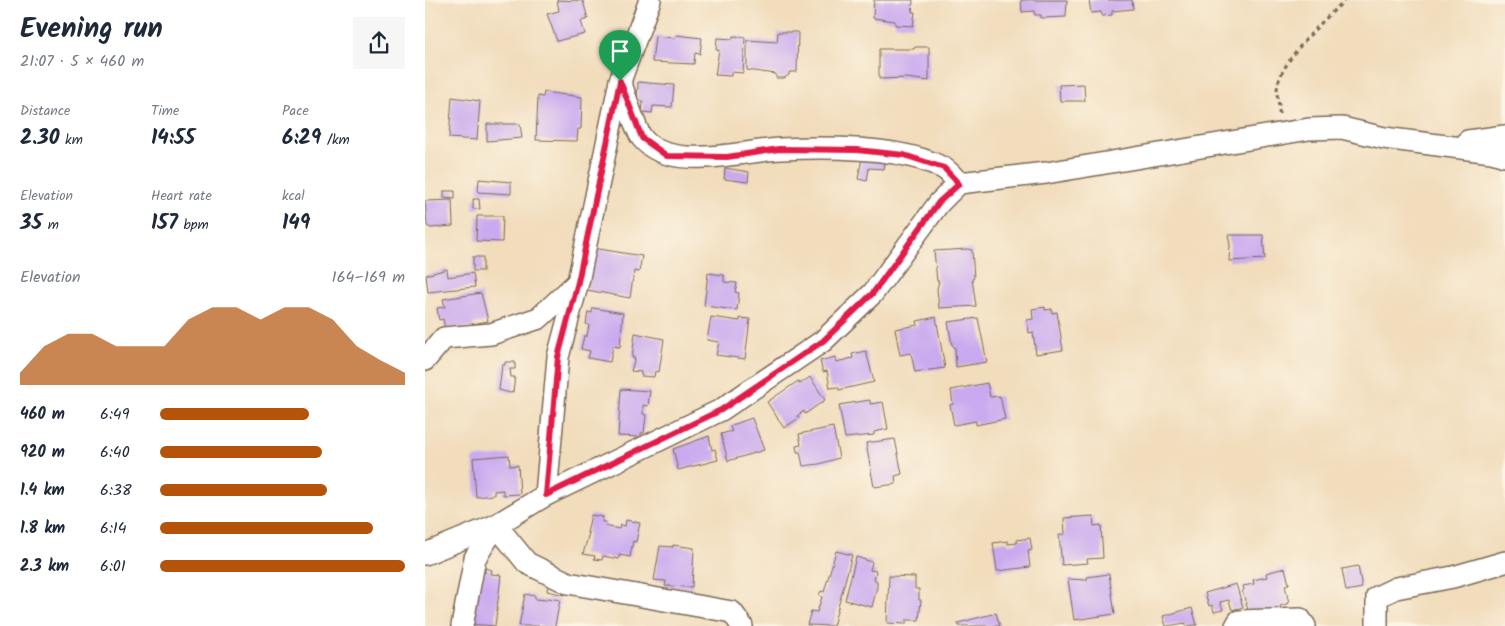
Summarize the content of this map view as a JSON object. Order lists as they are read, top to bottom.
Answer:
{
  "page": {
    "heading": ["Evening run", "21:07 · 5 × 460 m"],
    "stats": [
      ["Distance", "2.30 km"],
      ["Time", "14:55"],
      ["Pace", "6:29 /km"],
      ["Elevation", "35 m"],
      ["Heart rate", "157 bpm"],
      ["kcal", "149"]
    ],
    "chart": ["Elevation", "164–169 m"],
    "list": [
      {
        "name": "460 m",
        "note": "6:49"
      },
      {
        "name": "920 m",
        "note": "6:40"
      },
      {
        "name": "1.4 km",
        "note": "6:38"
      },
      {
        "name": "1.8 km",
        "note": "6:14"
      },
      {
        "name": "2.3 km",
        "note": "6:01"
      }
    ]
  }
}
